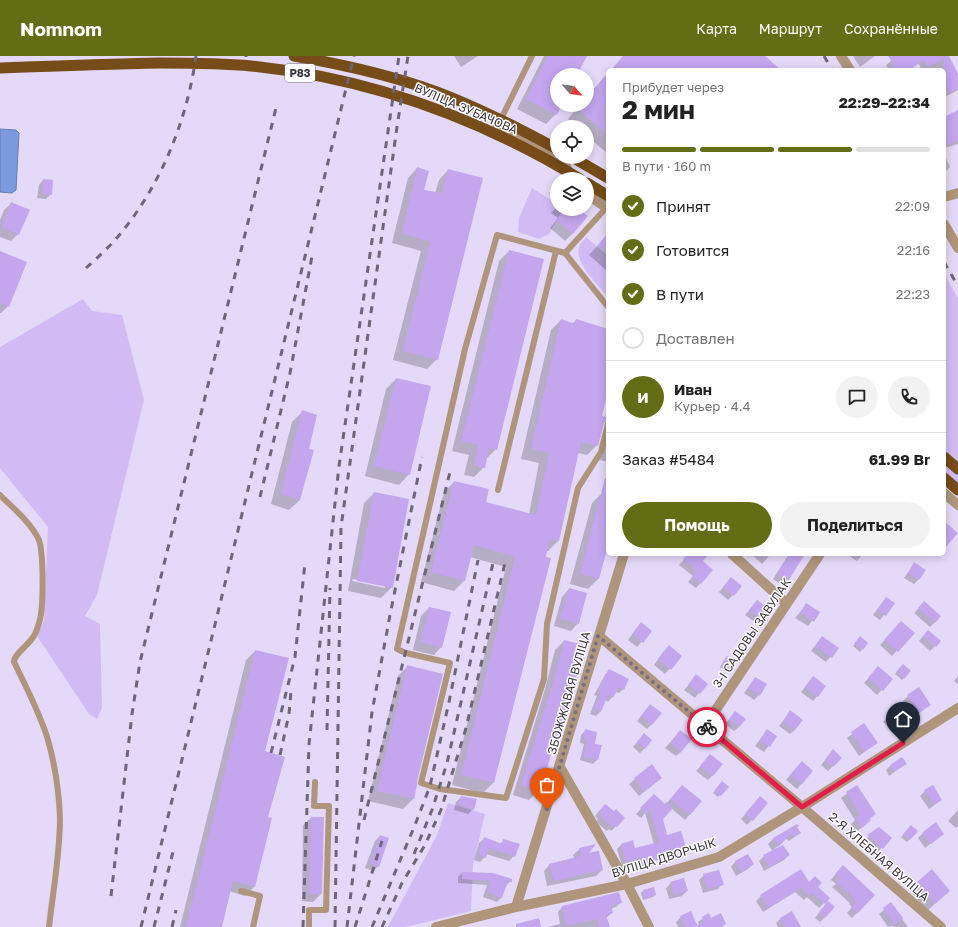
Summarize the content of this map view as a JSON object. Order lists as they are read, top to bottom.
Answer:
{
  "streets": {
    "highway": ["Р83", "ВУЛІЦА ЗУБАЧОВА"],
    "street": [
      "3-І САДОВЫ ЗАВУЛАК",
      "ЗБОЖЖАВАЯ ВУЛІЦА",
      "2-Я ХЛЕБНАЯ ВУЛІЦА",
      "ВУЛІЦА ДВОРЧЫК"
    ]
  },
  "crossings": [
    ["3-І САДОВЫ ЗАВУЛАК", "2-Я ХЛЕБНАЯ ВУЛІЦА"],
    ["ЗБОЖЖАВАЯ ВУЛІЦА", "2-Я ХЛЕБНАЯ ВУЛІЦА"],
    ["ЗБОЖЖАВАЯ ВУЛІЦА", "ВУЛІЦА ДВОРЧЫК"],
    ["2-Я ХЛЕБНАЯ ВУЛІЦА", "ВУЛІЦА ДВОРЧЫК"]
  ],
  "north": "bottom right",
  "page": {
    "header": "Nomnom",
    "nav": ["Карта", "Маршрут", "Сохранённые"],
    "heading": ["2 мин", "Прибудет через", "22:29–22:34"],
    "panel": [
      "Иван",
      "Курьер · 4.4",
      "Заказ #5484",
      "61.99 Br"
    ],
    "bar": "В пути · 160 m",
    "list": [
      ["Принят", "22:09"],
      ["Готовится", "22:16"],
      ["В пути", "22:23"],
      "Доставлен"
    ],
    "round": "И",
    "buttons": ["Помощь", "Поделиться"]
  }
}
